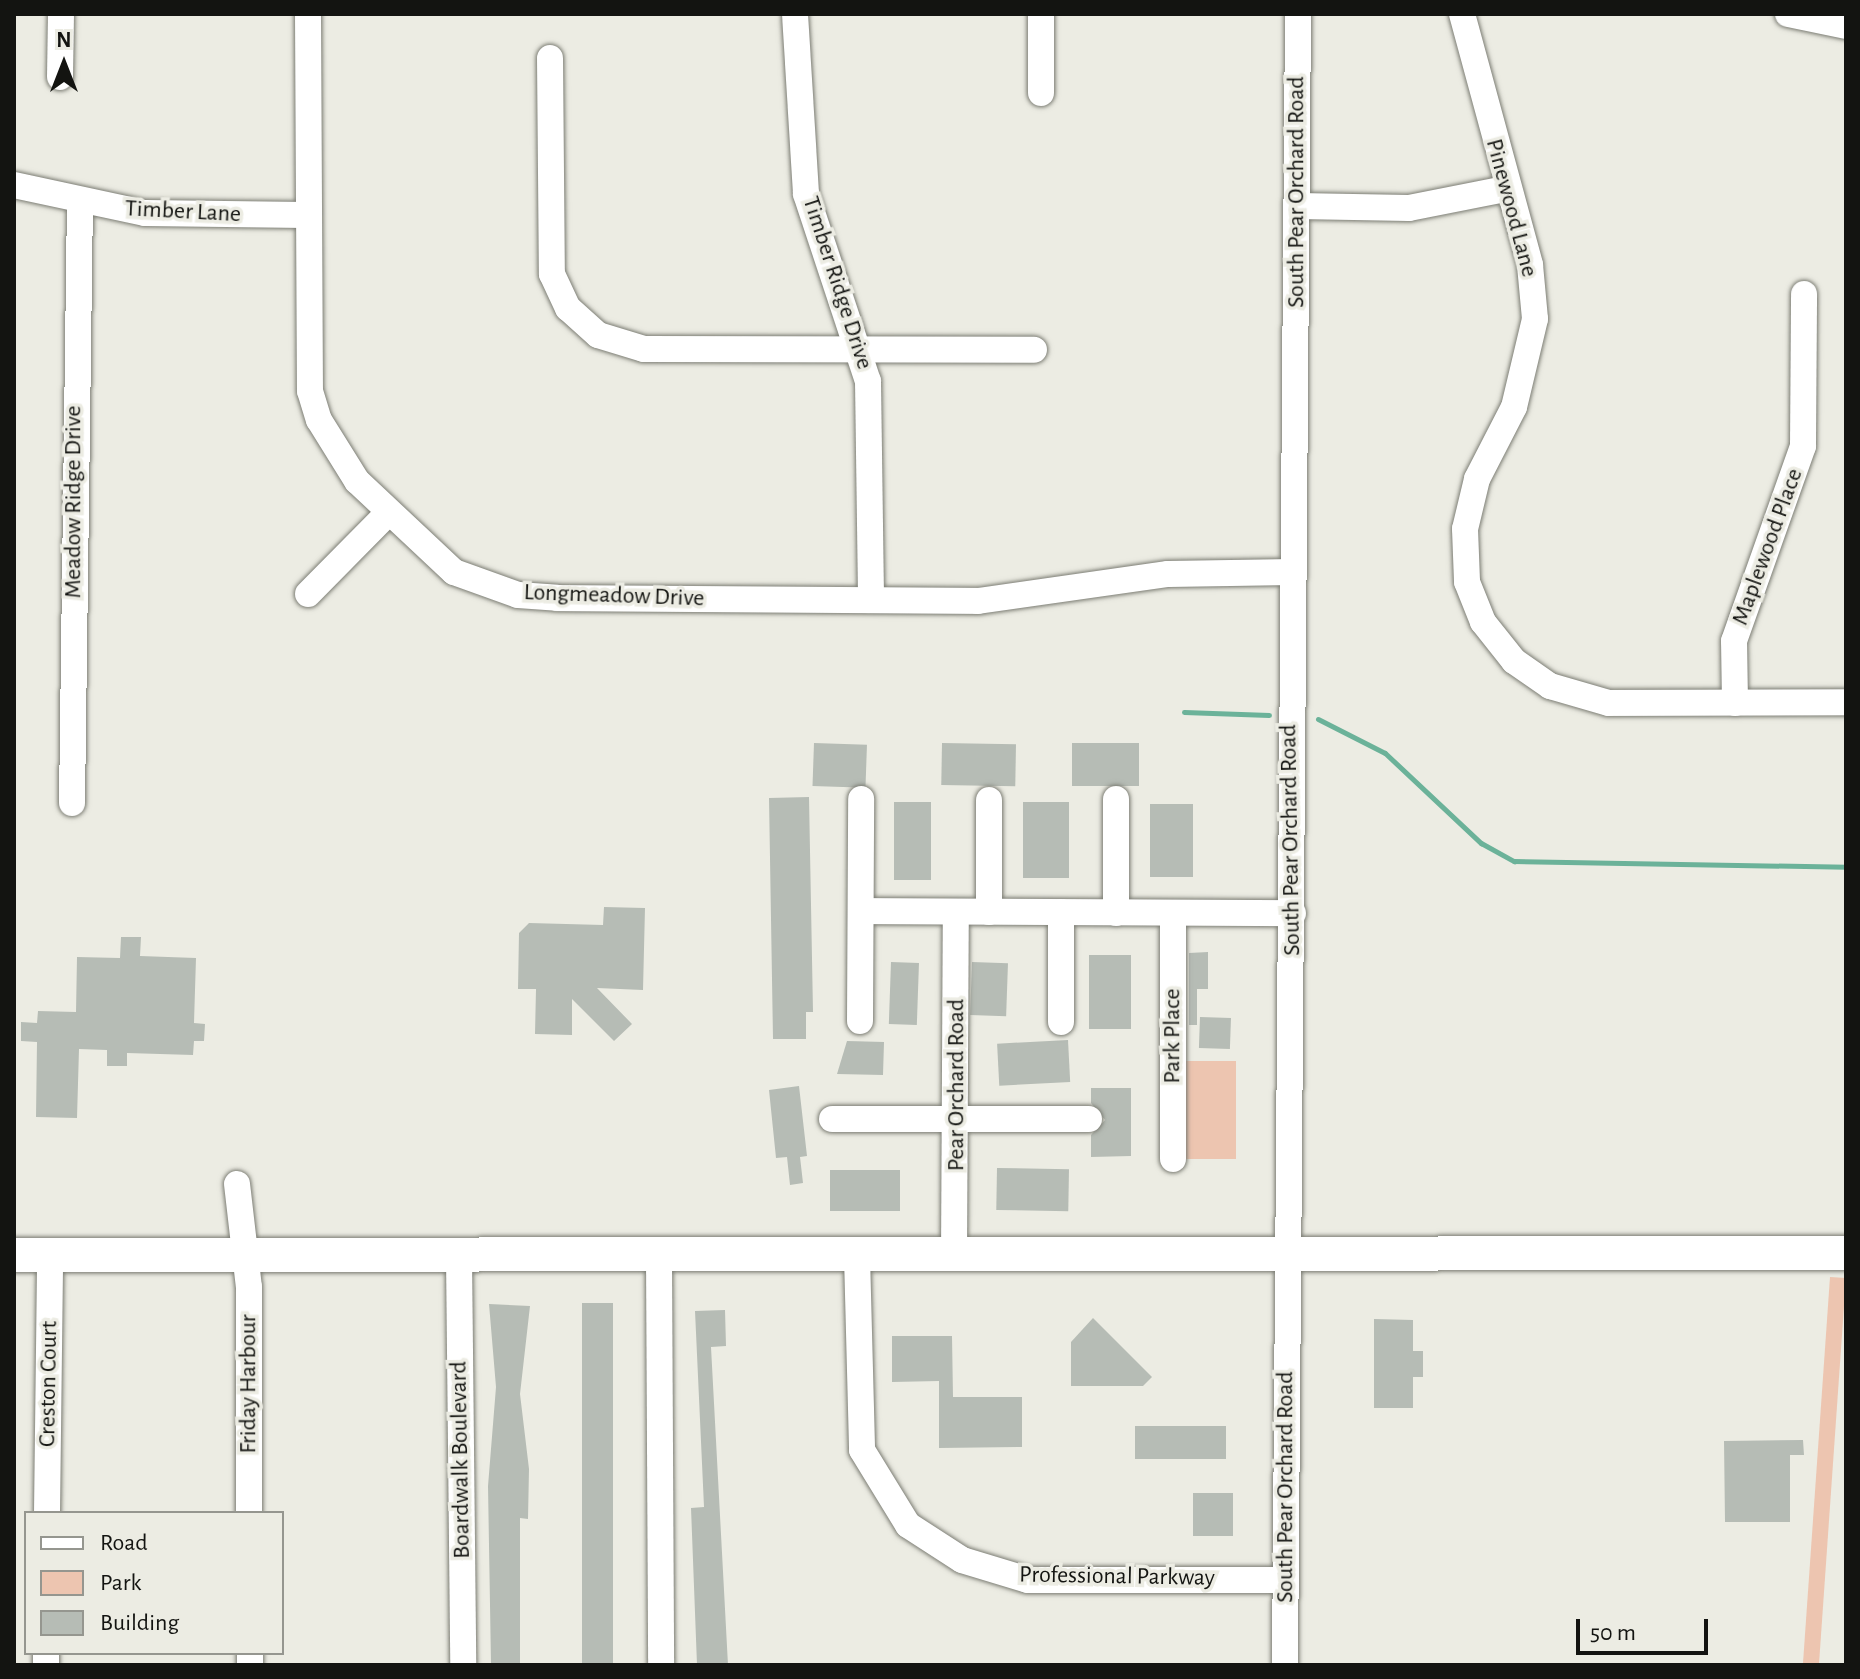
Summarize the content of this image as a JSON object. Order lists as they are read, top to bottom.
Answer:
{
  "streets": {
    "street": [
      "South Pear Orchard Road",
      "Pinewood Lane",
      "Timber Lane",
      "Timber Ridge Drive",
      "Meadow Ridge Drive",
      "Maplewood Place",
      "Longmeadow Drive",
      "Park Place",
      "Pear Orchard Road",
      "Creston Court",
      "Friday Harbour",
      "Boardwalk Boulevard",
      "Professional Parkway"
    ]
  },
  "crossings": [
    ["South Pear Orchard Road", "Longmeadow Drive"],
    ["South Pear Orchard Road", "Professional Parkway"],
    ["Pinewood Lane", "Maplewood Place"],
    ["Timber Lane", "Meadow Ridge Drive"],
    ["Timber Lane", "Longmeadow Drive"],
    ["Timber Ridge Drive", "Longmeadow Drive"]
  ],
  "legend": ["Road", "Park", "Building"],
  "scale_bar": "50 m",
  "north": "top"
}
